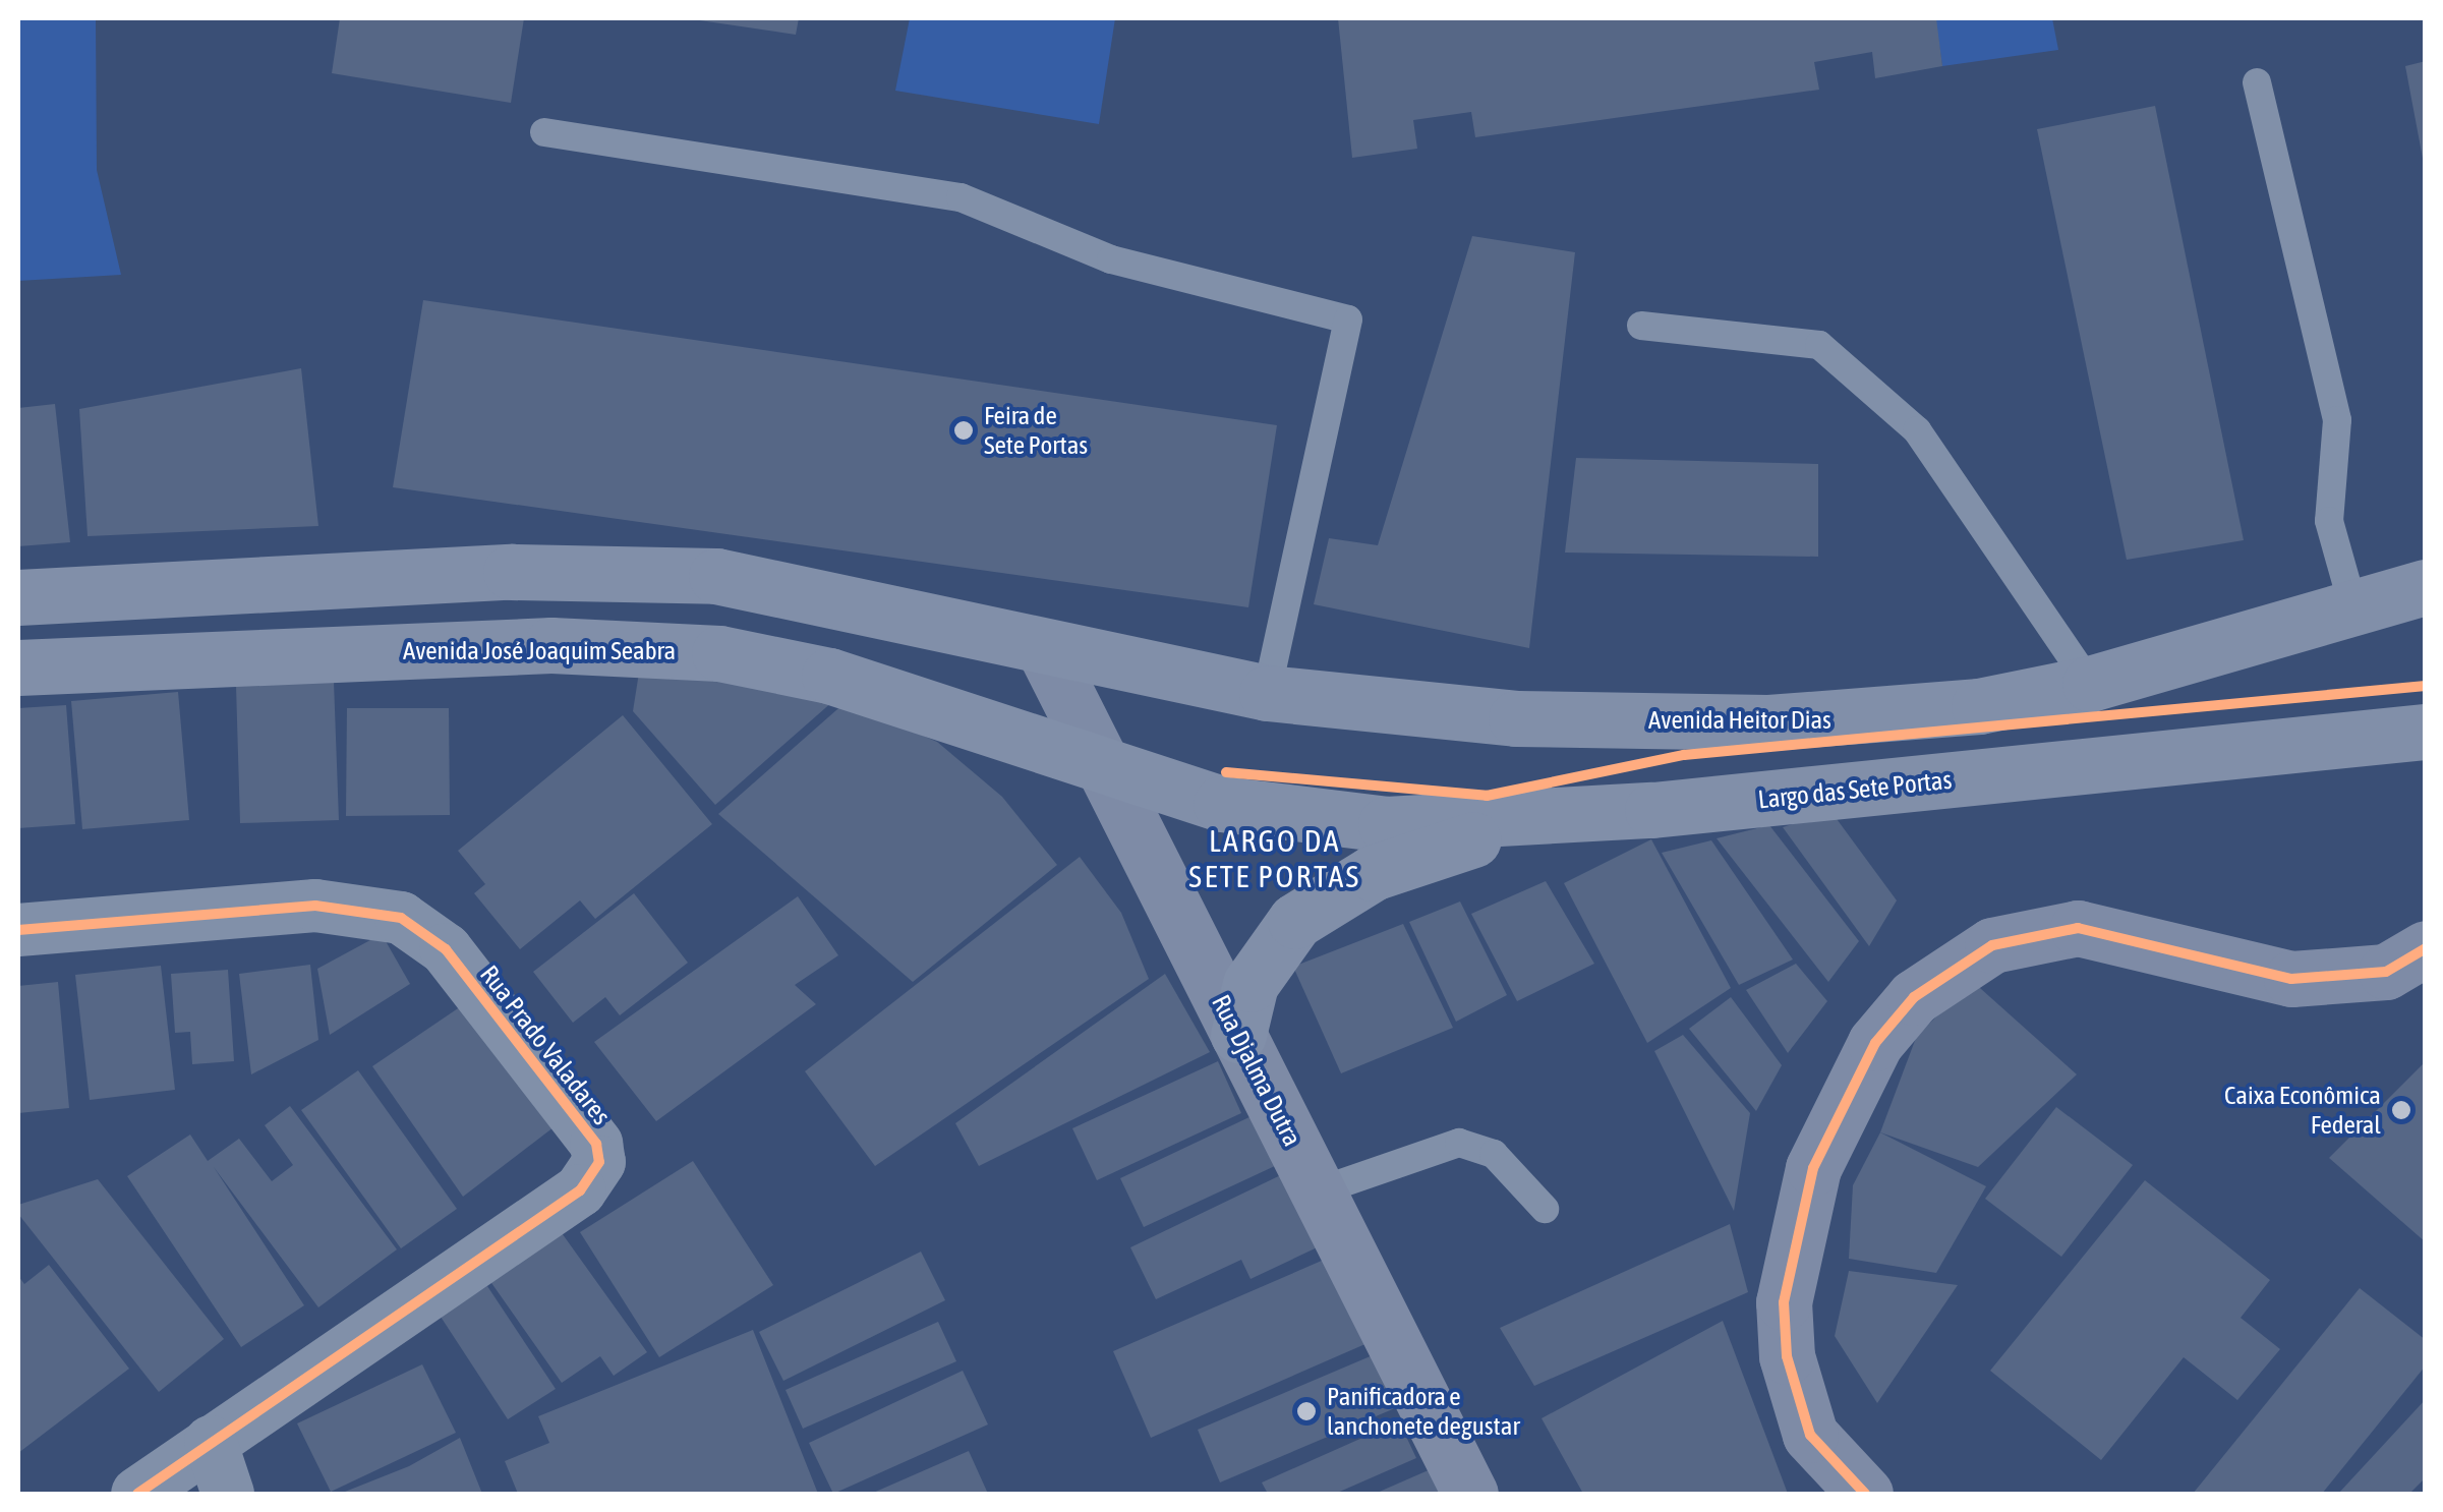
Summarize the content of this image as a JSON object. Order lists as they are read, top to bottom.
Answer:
{
  "streets": {
    "main road": ["Avenida José Joaquim Seabra", "Avenida Heitor Dias", "Largo das Sete Portas"],
    "street": ["Rua Prado Valadares", "Rua Djalma Dutra"]
  },
  "crossings": [
    ["Avenida José Joaquim Seabra", "Largo das Sete Portas"],
    ["Avenida José Joaquim Seabra", "Rua Djalma Dutra"],
    ["Avenida Heitor Dias", "Rua Djalma Dutra"],
    ["Largo das Sete Portas", "Rua Djalma Dutra"]
  ],
  "districts": ["LARGO DA SETE PORTAS"],
  "places": ["Feira de Sete Portas", "Caixa Econômica Federal", "Panificadora e lanchonete degustar"]
}
